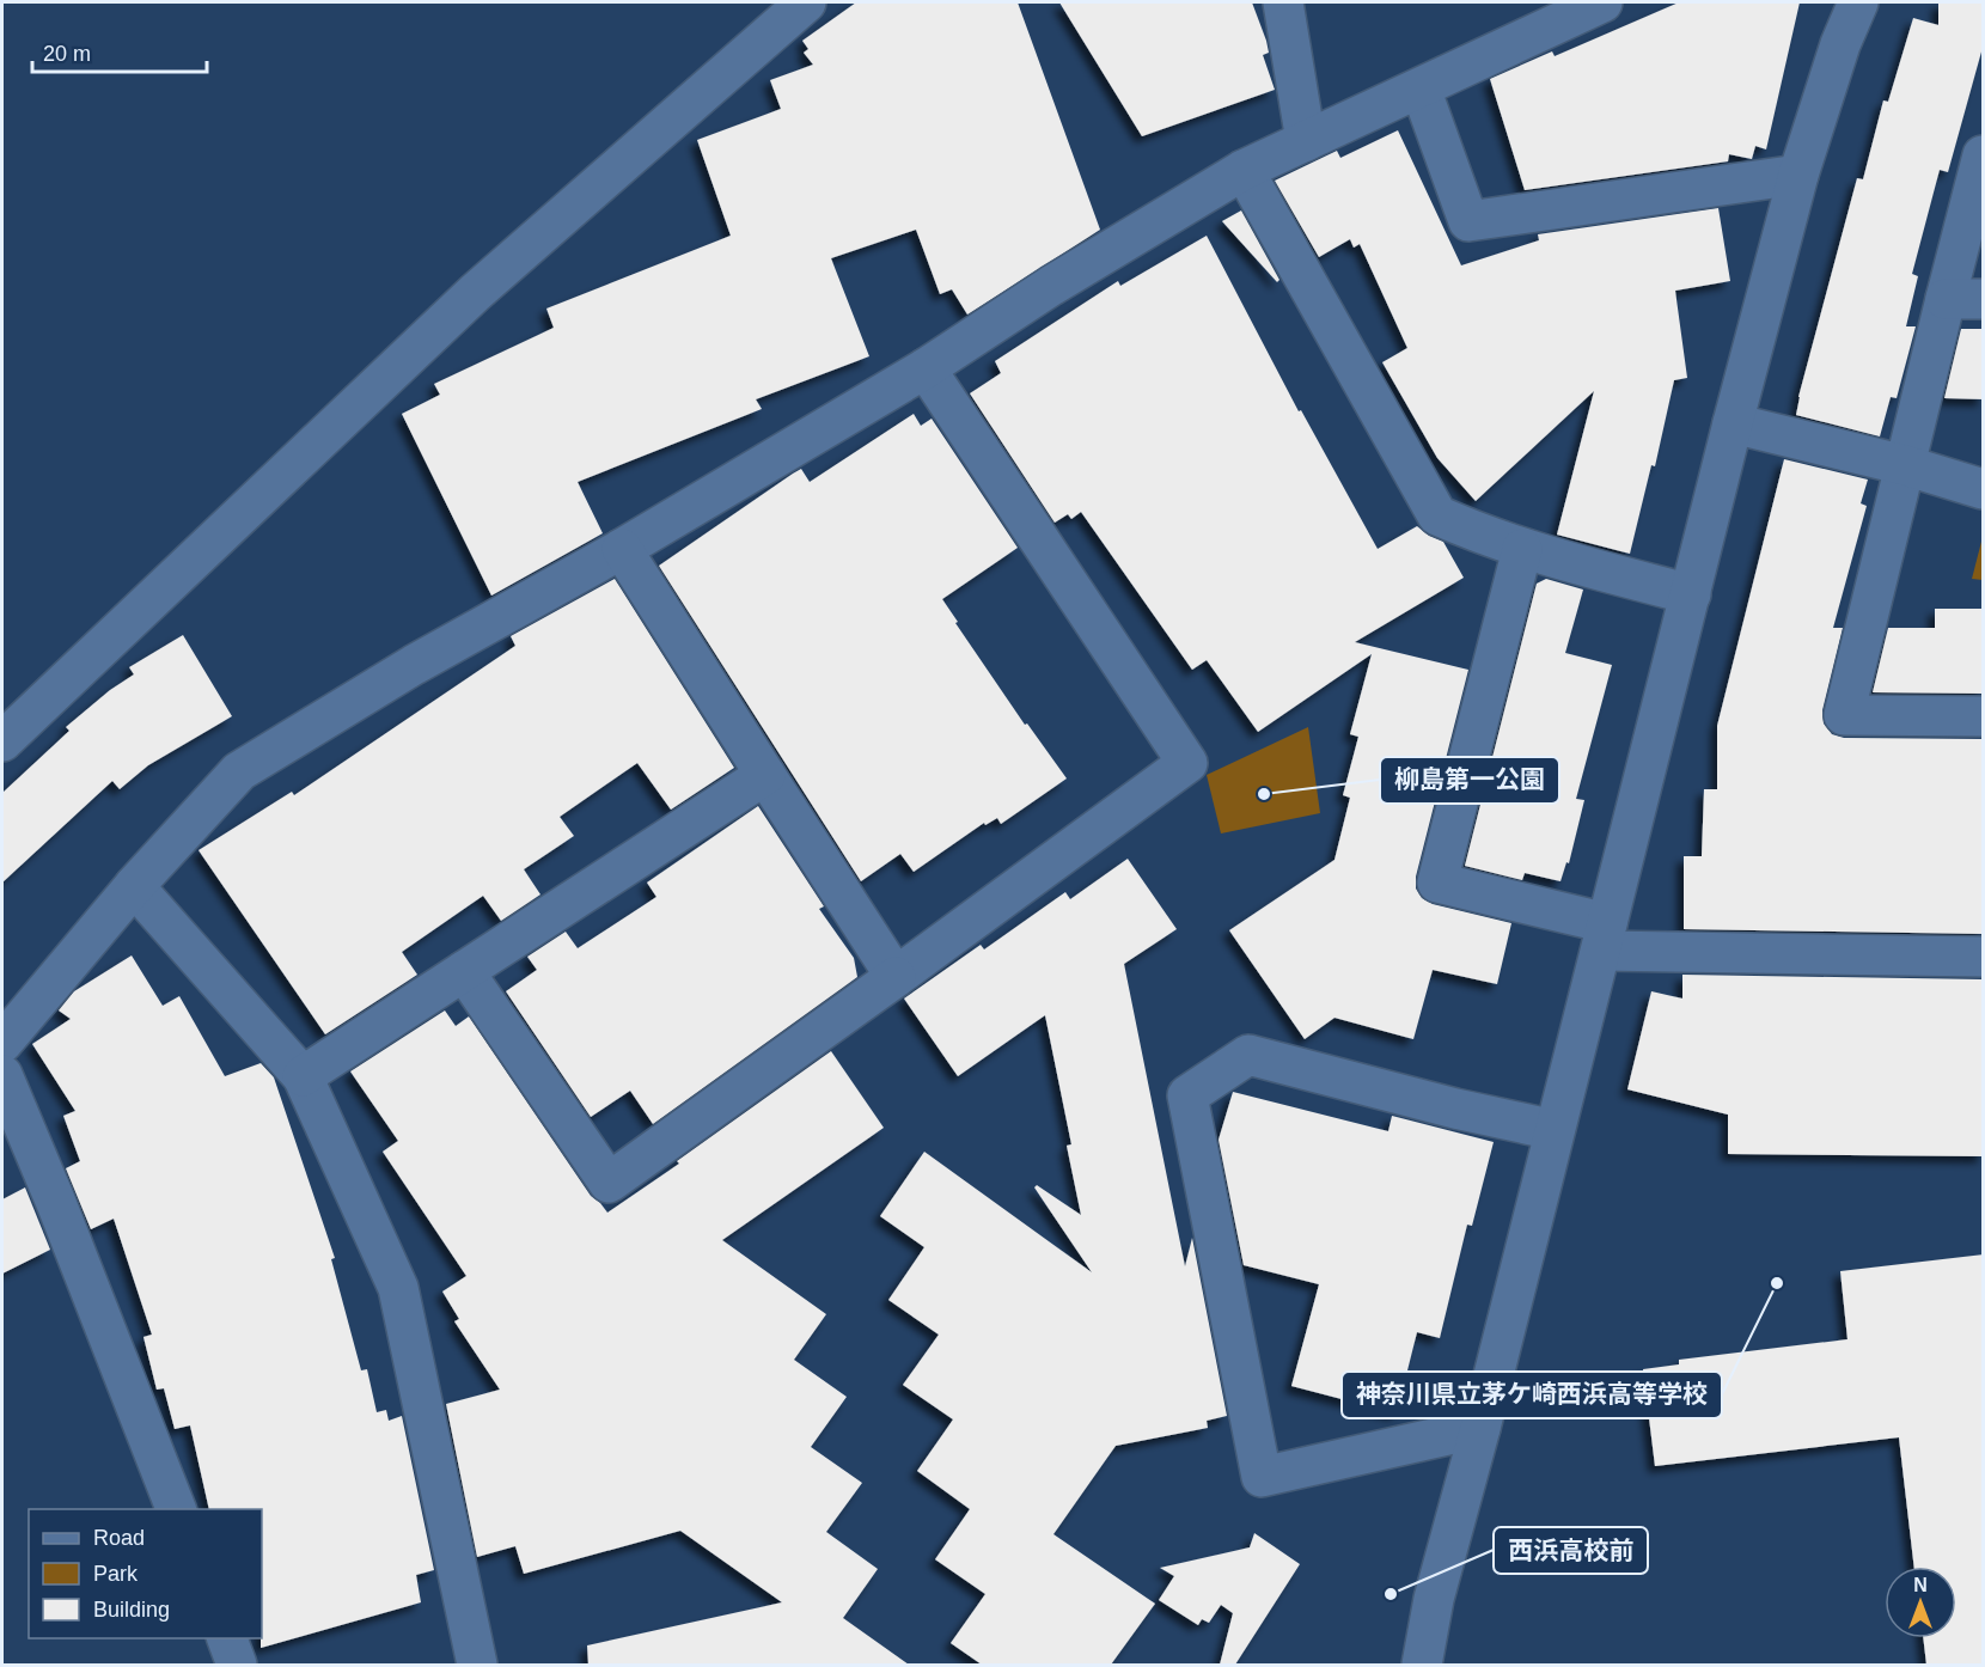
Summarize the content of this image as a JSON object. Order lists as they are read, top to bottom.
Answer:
{
  "places": ["柳島第一公園", "神奈川県立茅ケ崎西浜高等学校", "西浜高校前"],
  "legend": ["Road", "Park", "Building"],
  "scale_bar": "20 m",
  "north": "top"
}
